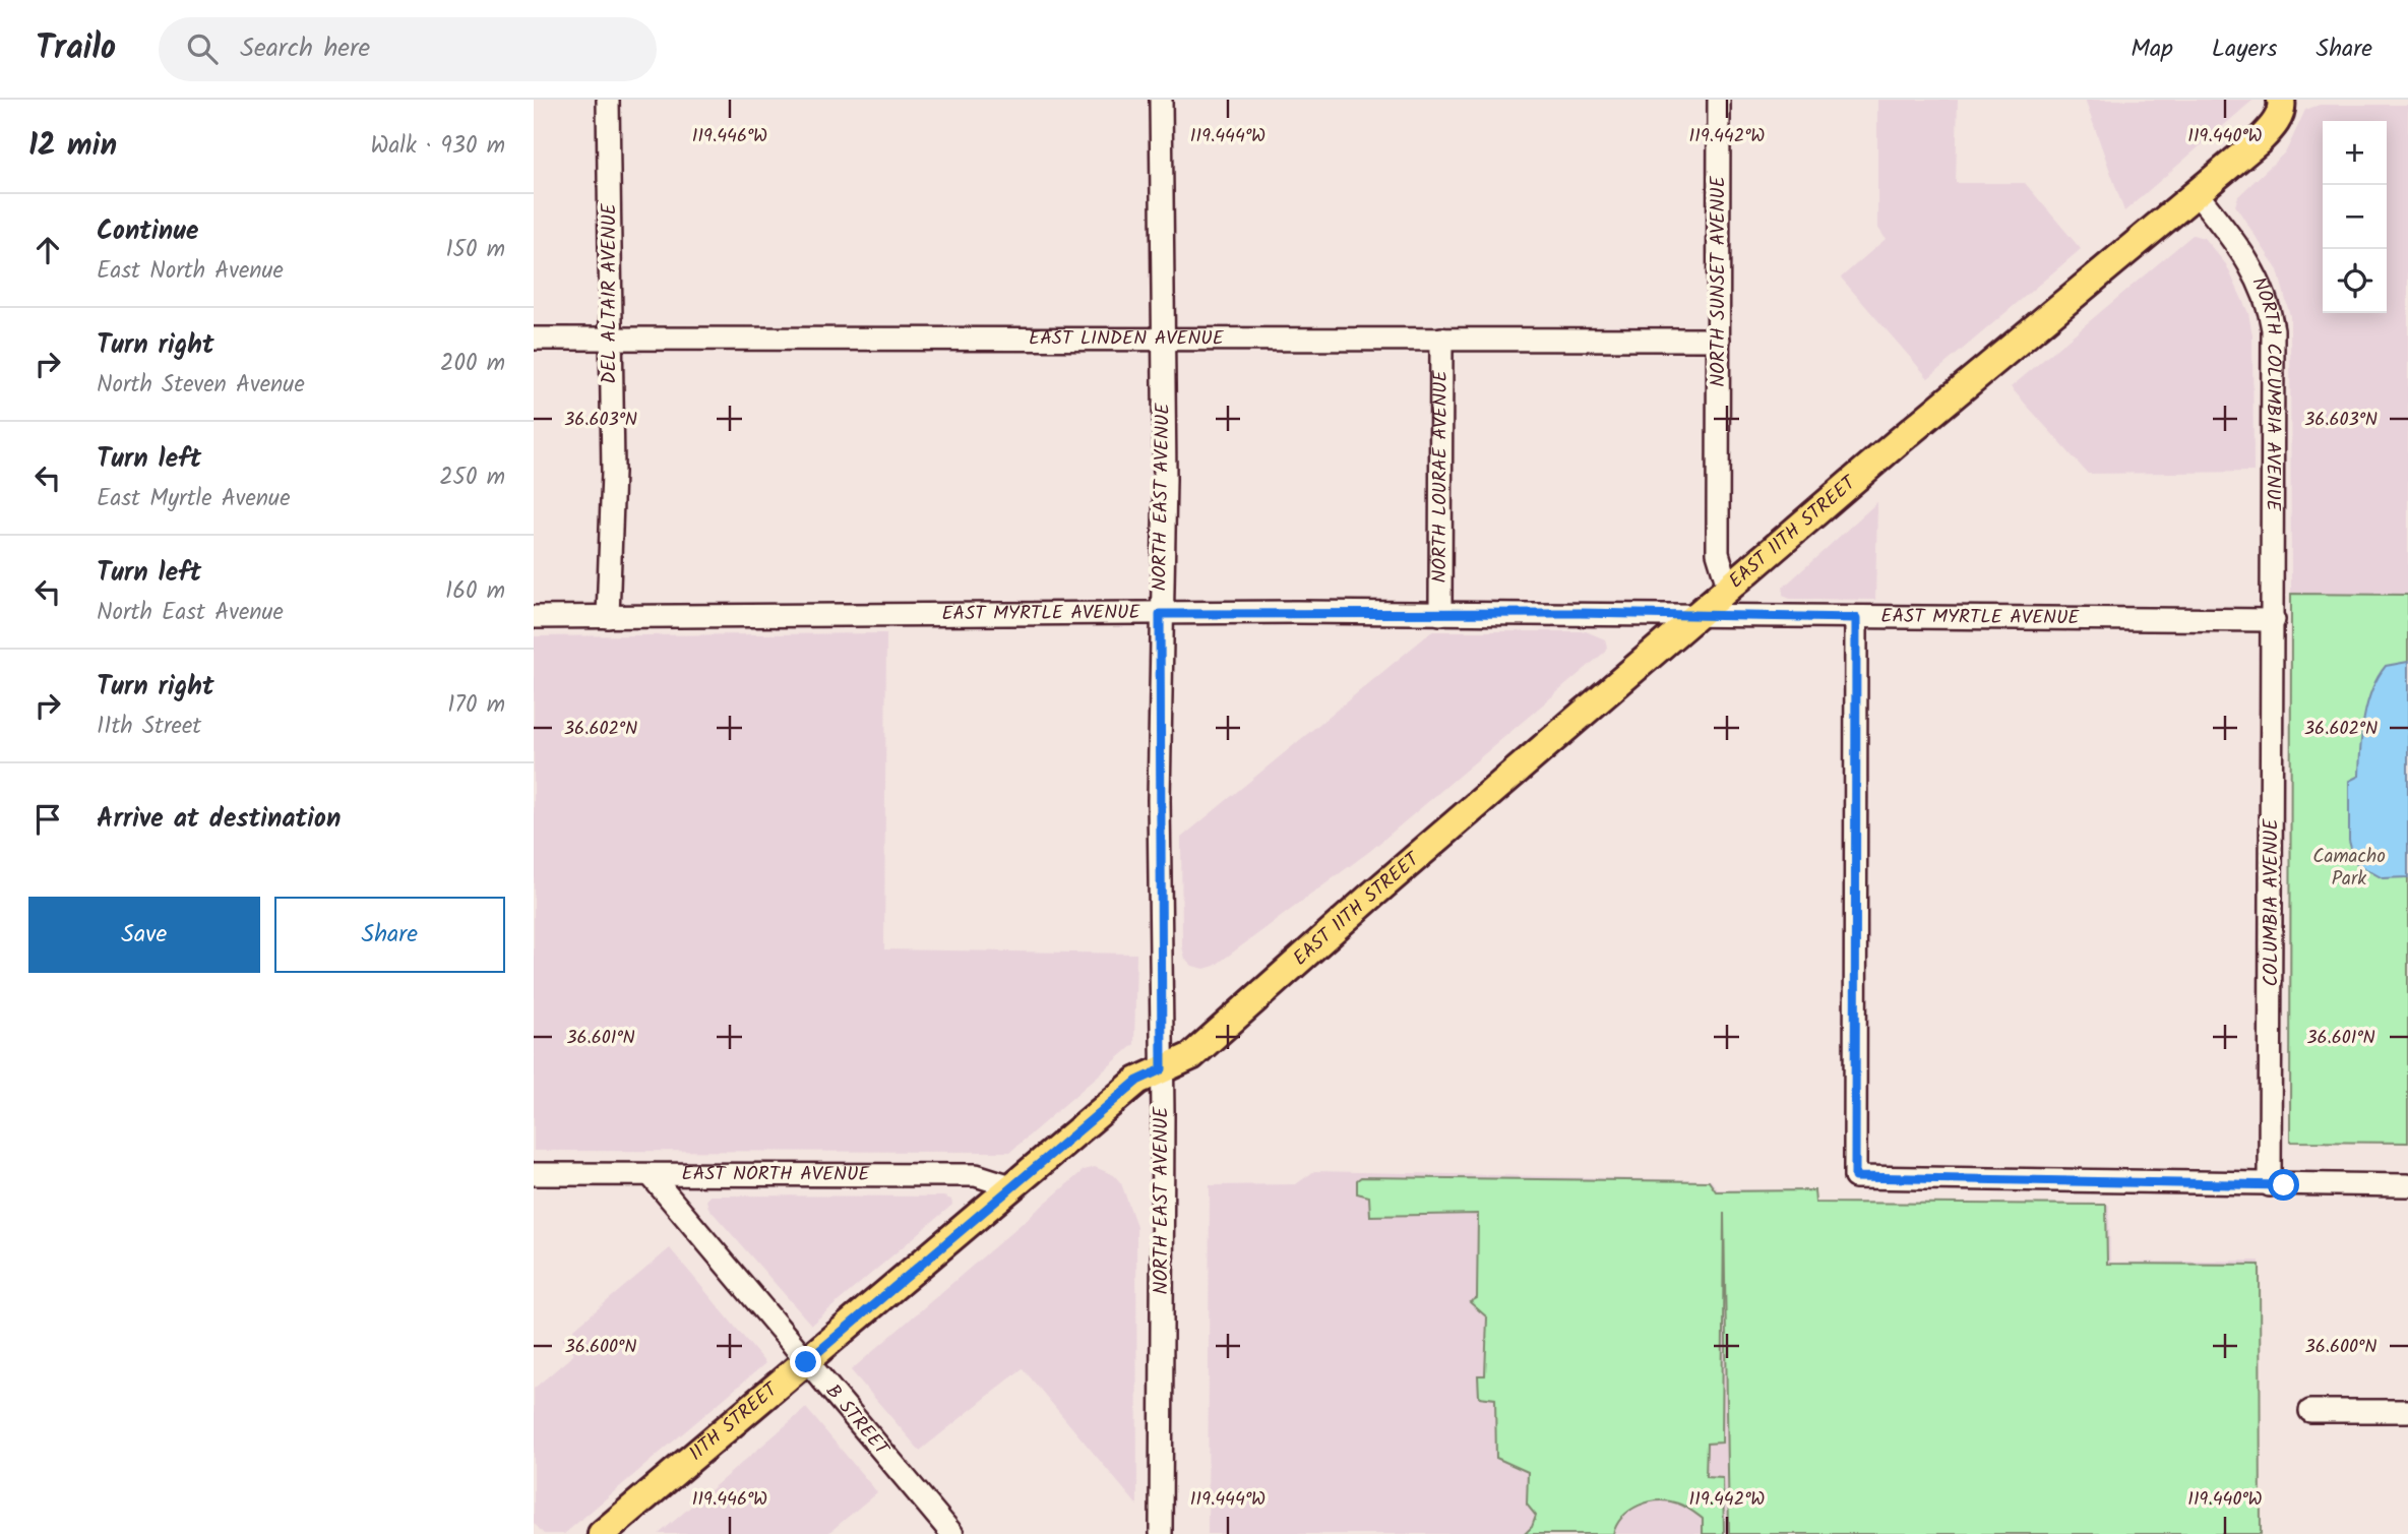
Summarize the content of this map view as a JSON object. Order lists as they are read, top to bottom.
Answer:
{
  "streets": {
    "main road": ["EAST 11TH STREET", "11TH STREET"],
    "street": [
      "NORTH SUNSET AVENUE",
      "DEL ALTAIR AVENUE",
      "EAST LINDEN AVENUE",
      "NORTH COLUMBIA AVENUE",
      "NORTH LOURAE AVENUE",
      "NORTH EAST AVENUE",
      "EAST MYRTLE AVENUE",
      "COLUMBIA AVENUE",
      "EAST NORTH AVENUE",
      "B STREET"
    ]
  },
  "crossings": [
    ["NORTH SUNSET AVENUE", "EAST LINDEN AVENUE"],
    ["NORTH SUNSET AVENUE", "EAST 11TH STREET"],
    ["DEL ALTAIR AVENUE", "EAST LINDEN AVENUE"],
    ["DEL ALTAIR AVENUE", "EAST MYRTLE AVENUE"],
    ["EAST LINDEN AVENUE", "NORTH LOURAE AVENUE"],
    ["EAST LINDEN AVENUE", "NORTH EAST AVENUE"],
    ["NORTH COLUMBIA AVENUE", "EAST 11TH STREET"],
    ["NORTH COLUMBIA AVENUE", "EAST MYRTLE AVENUE"],
    ["NORTH COLUMBIA AVENUE", "COLUMBIA AVENUE"],
    ["NORTH LOURAE AVENUE", "EAST MYRTLE AVENUE"],
    ["NORTH EAST AVENUE", "EAST 11TH STREET"],
    ["NORTH EAST AVENUE", "EAST MYRTLE AVENUE"],
    ["NORTH EAST AVENUE", "11TH STREET"],
    ["EAST 11TH STREET", "EAST MYRTLE AVENUE"],
    ["EAST 11TH STREET", "11TH STREET"],
    ["EAST MYRTLE AVENUE", "COLUMBIA AVENUE"],
    ["EAST NORTH AVENUE", "B STREET"],
    ["EAST NORTH AVENUE", "11TH STREET"],
    ["B STREET", "11TH STREET"]
  ],
  "parks": ["Camacho Park"],
  "page": {
    "header": "Trailo",
    "search": "Search here",
    "nav": ["Map", "Layers", "Share"],
    "heading": ["12 min", "Walk · 930 m"],
    "map_buttons": ["+", "−"],
    "list": [
      ["Continue", "East North Avenue", "150 m"],
      ["Turn right", "North Steven Avenue", "200 m"],
      ["Turn left", "East Myrtle Avenue", "250 m"],
      ["Turn left", "North East Avenue", "160 m"],
      ["Turn right", "11th Street", "170 m"],
      "Arrive at destination"
    ],
    "buttons": ["Save", "Share"]
  },
  "coordinates": [
    "119.446°W",
    "119.444°W",
    "119.442°W",
    "119.440°W",
    "36.603°N",
    "36.602°N",
    "36.601°N",
    "36.600°N"
  ]
}
